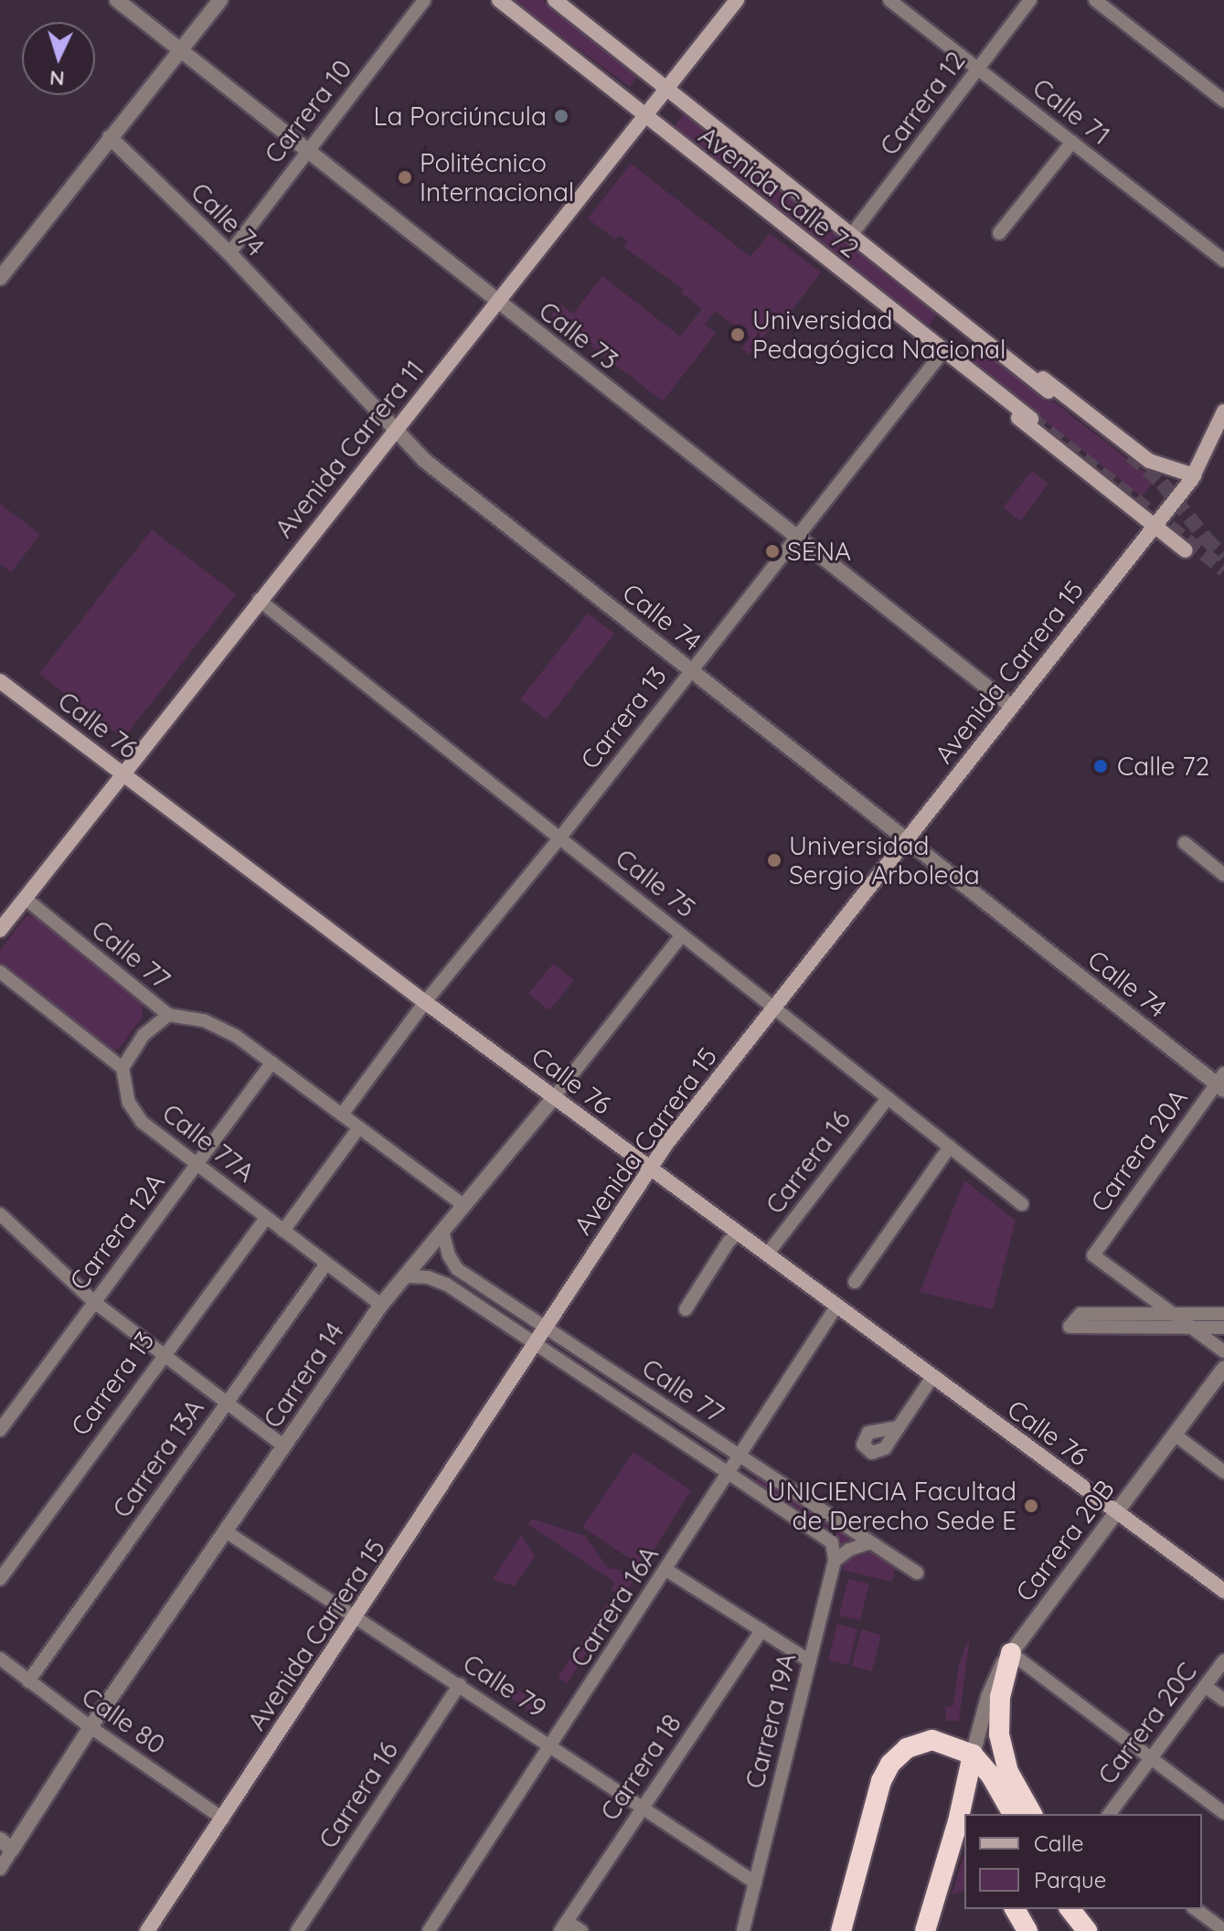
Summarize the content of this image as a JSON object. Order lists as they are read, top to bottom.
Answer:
{
  "streets": {
    "main road": [
      "Avenida Calle 72",
      "Avenida Carrera 11",
      "Avenida Carrera 15",
      "Calle 76"
    ],
    "street": [
      "Carrera 12",
      "Carrera 10",
      "Calle 71",
      "Calle 74",
      "Calle 73",
      "Carrera 13",
      "Calle 75",
      "Calle 77",
      "Calle 77A",
      "Carrera 20A",
      "Carrera 16",
      "Carrera 12A",
      "Carrera 14",
      "Carrera 13A",
      "Carrera 20B",
      "Carrera 16A",
      "Calle 79",
      "Calle 80",
      "Carrera 19A",
      "Carrera 20C",
      "Carrera 18"
    ]
  },
  "crossings": [
    ["Carrera 12", "Calle 71"],
    ["Carrera 12", "Avenida Calle 72"],
    ["Carrera 10", "Calle 74"],
    ["Carrera 10", "Calle 73"],
    ["Avenida Calle 72", "Avenida Carrera 11"],
    ["Avenida Calle 72", "Carrera 13"],
    ["Calle 74", "Avenida Carrera 11"],
    ["Calle 74", "Avenida Carrera 15"],
    ["Calle 74", "Carrera 13"],
    ["Calle 74", "Carrera 20A"],
    ["Calle 73", "Avenida Carrera 11"],
    ["Calle 73", "Avenida Carrera 15"],
    ["Calle 73", "Carrera 13"],
    ["Avenida Carrera 11", "Calle 76"],
    ["Avenida Carrera 11", "Calle 75"],
    ["Avenida Carrera 11", "Calle 77"],
    ["Avenida Carrera 15", "Calle 76"],
    ["Avenida Carrera 15", "Calle 75"],
    ["Avenida Carrera 15", "Calle 77"],
    ["Avenida Carrera 15", "Calle 79"],
    ["Avenida Carrera 15", "Calle 80"],
    ["Carrera 13", "Calle 76"],
    ["Carrera 13", "Calle 75"],
    ["Carrera 13", "Calle 77"],
    ["Carrera 13", "Calle 77A"],
    ["Calle 76", "Carrera 16"],
    ["Calle 76", "Carrera 14"],
    ["Calle 76", "Carrera 20B"],
    ["Calle 76", "Carrera 16A"],
    ["Calle 75", "Carrera 16"],
    ["Calle 75", "Carrera 14"],
    ["Calle 77", "Carrera 12A"],
    ["Calle 77", "Carrera 14"],
    ["Calle 77", "Carrera 16A"],
    ["Calle 77", "Carrera 19A"],
    ["Calle 77A", "Carrera 12A"],
    ["Calle 77A", "Carrera 14"],
    ["Calle 77A", "Carrera 13A"],
    ["Carrera 16", "Calle 79"],
    ["Carrera 14", "Calle 79"],
    ["Carrera 14", "Calle 80"],
    ["Carrera 13A", "Calle 80"],
    ["Carrera 16A", "Calle 79"],
    ["Calle 79", "Carrera 19A"],
    ["Calle 79", "Carrera 18"]
  ],
  "places": [
    "La Porciúncula",
    "Politécnico Internacional",
    "Universidad Pedagógica Nacional",
    "SENA",
    "Calle 72",
    "Universidad Sergio Arboleda",
    "UNICIENCIA Facultad de Derecho Sede E"
  ],
  "legend": ["Calle", "Parque"],
  "north": "bottom"
}
